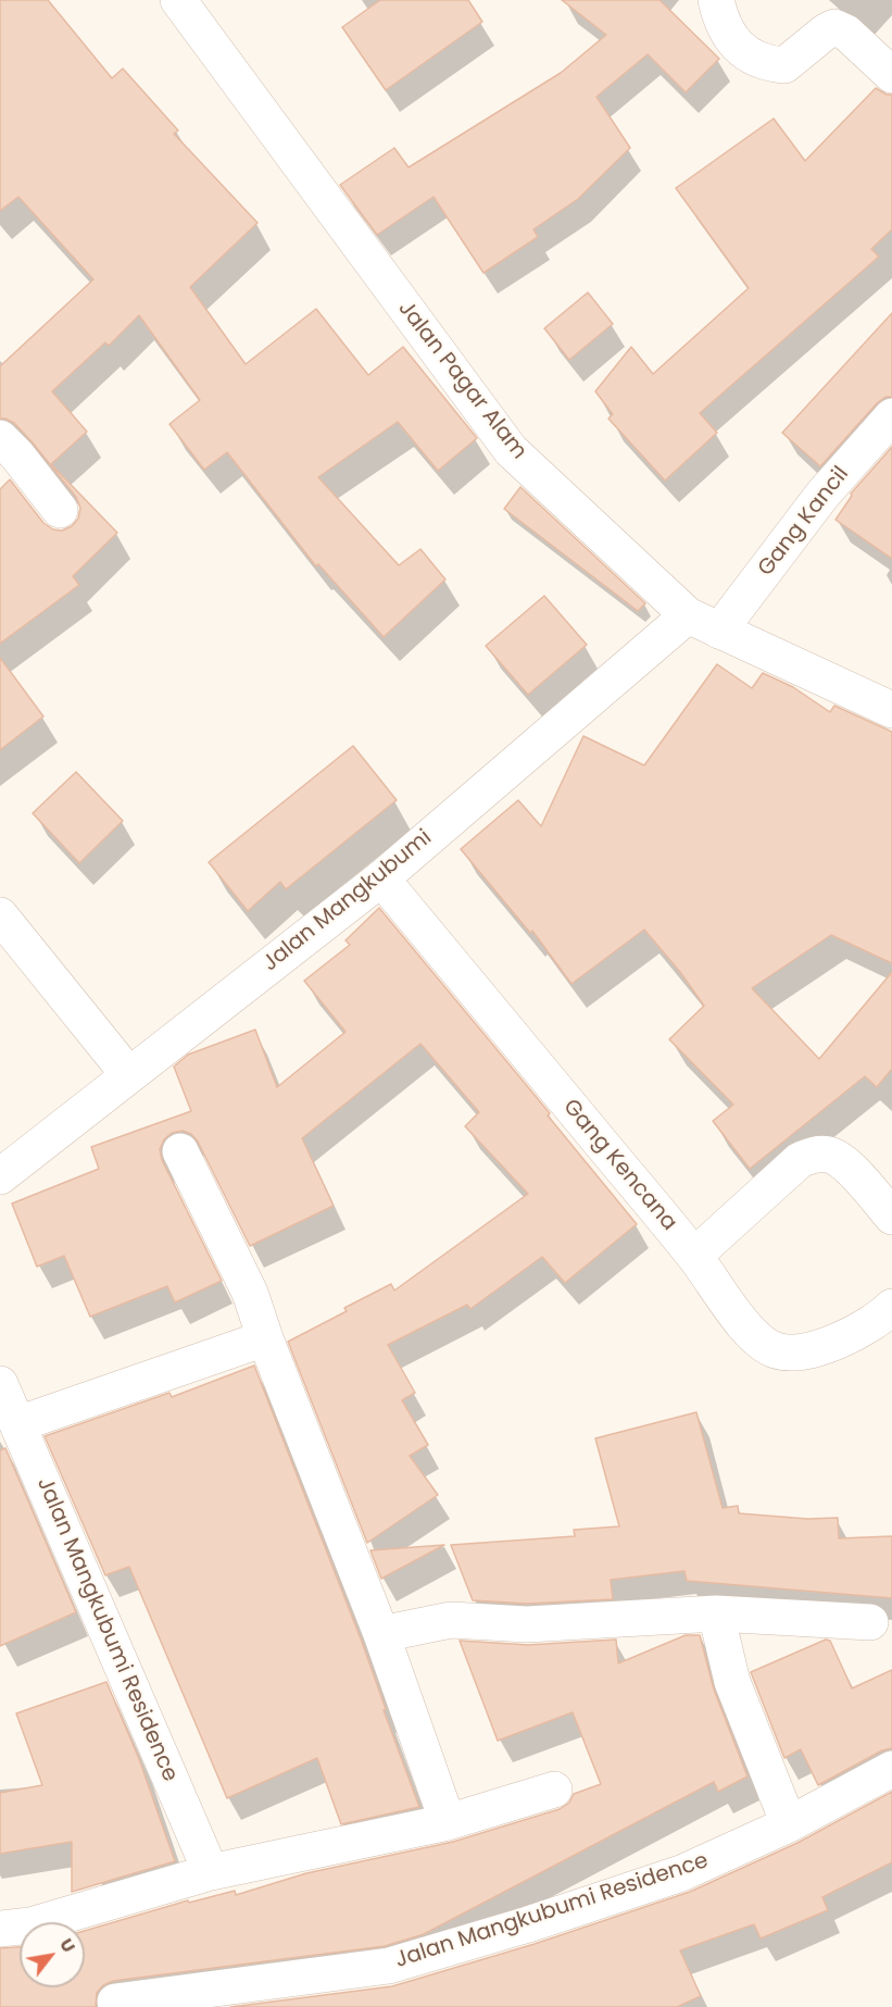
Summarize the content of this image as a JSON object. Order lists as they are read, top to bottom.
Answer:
{
  "streets": {
    "street": [
      "Jalan Pagar Alam",
      "Gang Kancil",
      "Jalan Mangkubumi",
      "Gang Kencana",
      "Jalan Mangkubumi Residence"
    ]
  },
  "crossings": [
    ["Jalan Pagar Alam", "Gang Kancil"],
    ["Jalan Pagar Alam", "Jalan Mangkubumi"],
    ["Jalan Mangkubumi", "Gang Kencana"]
  ],
  "north": "top right"
}
